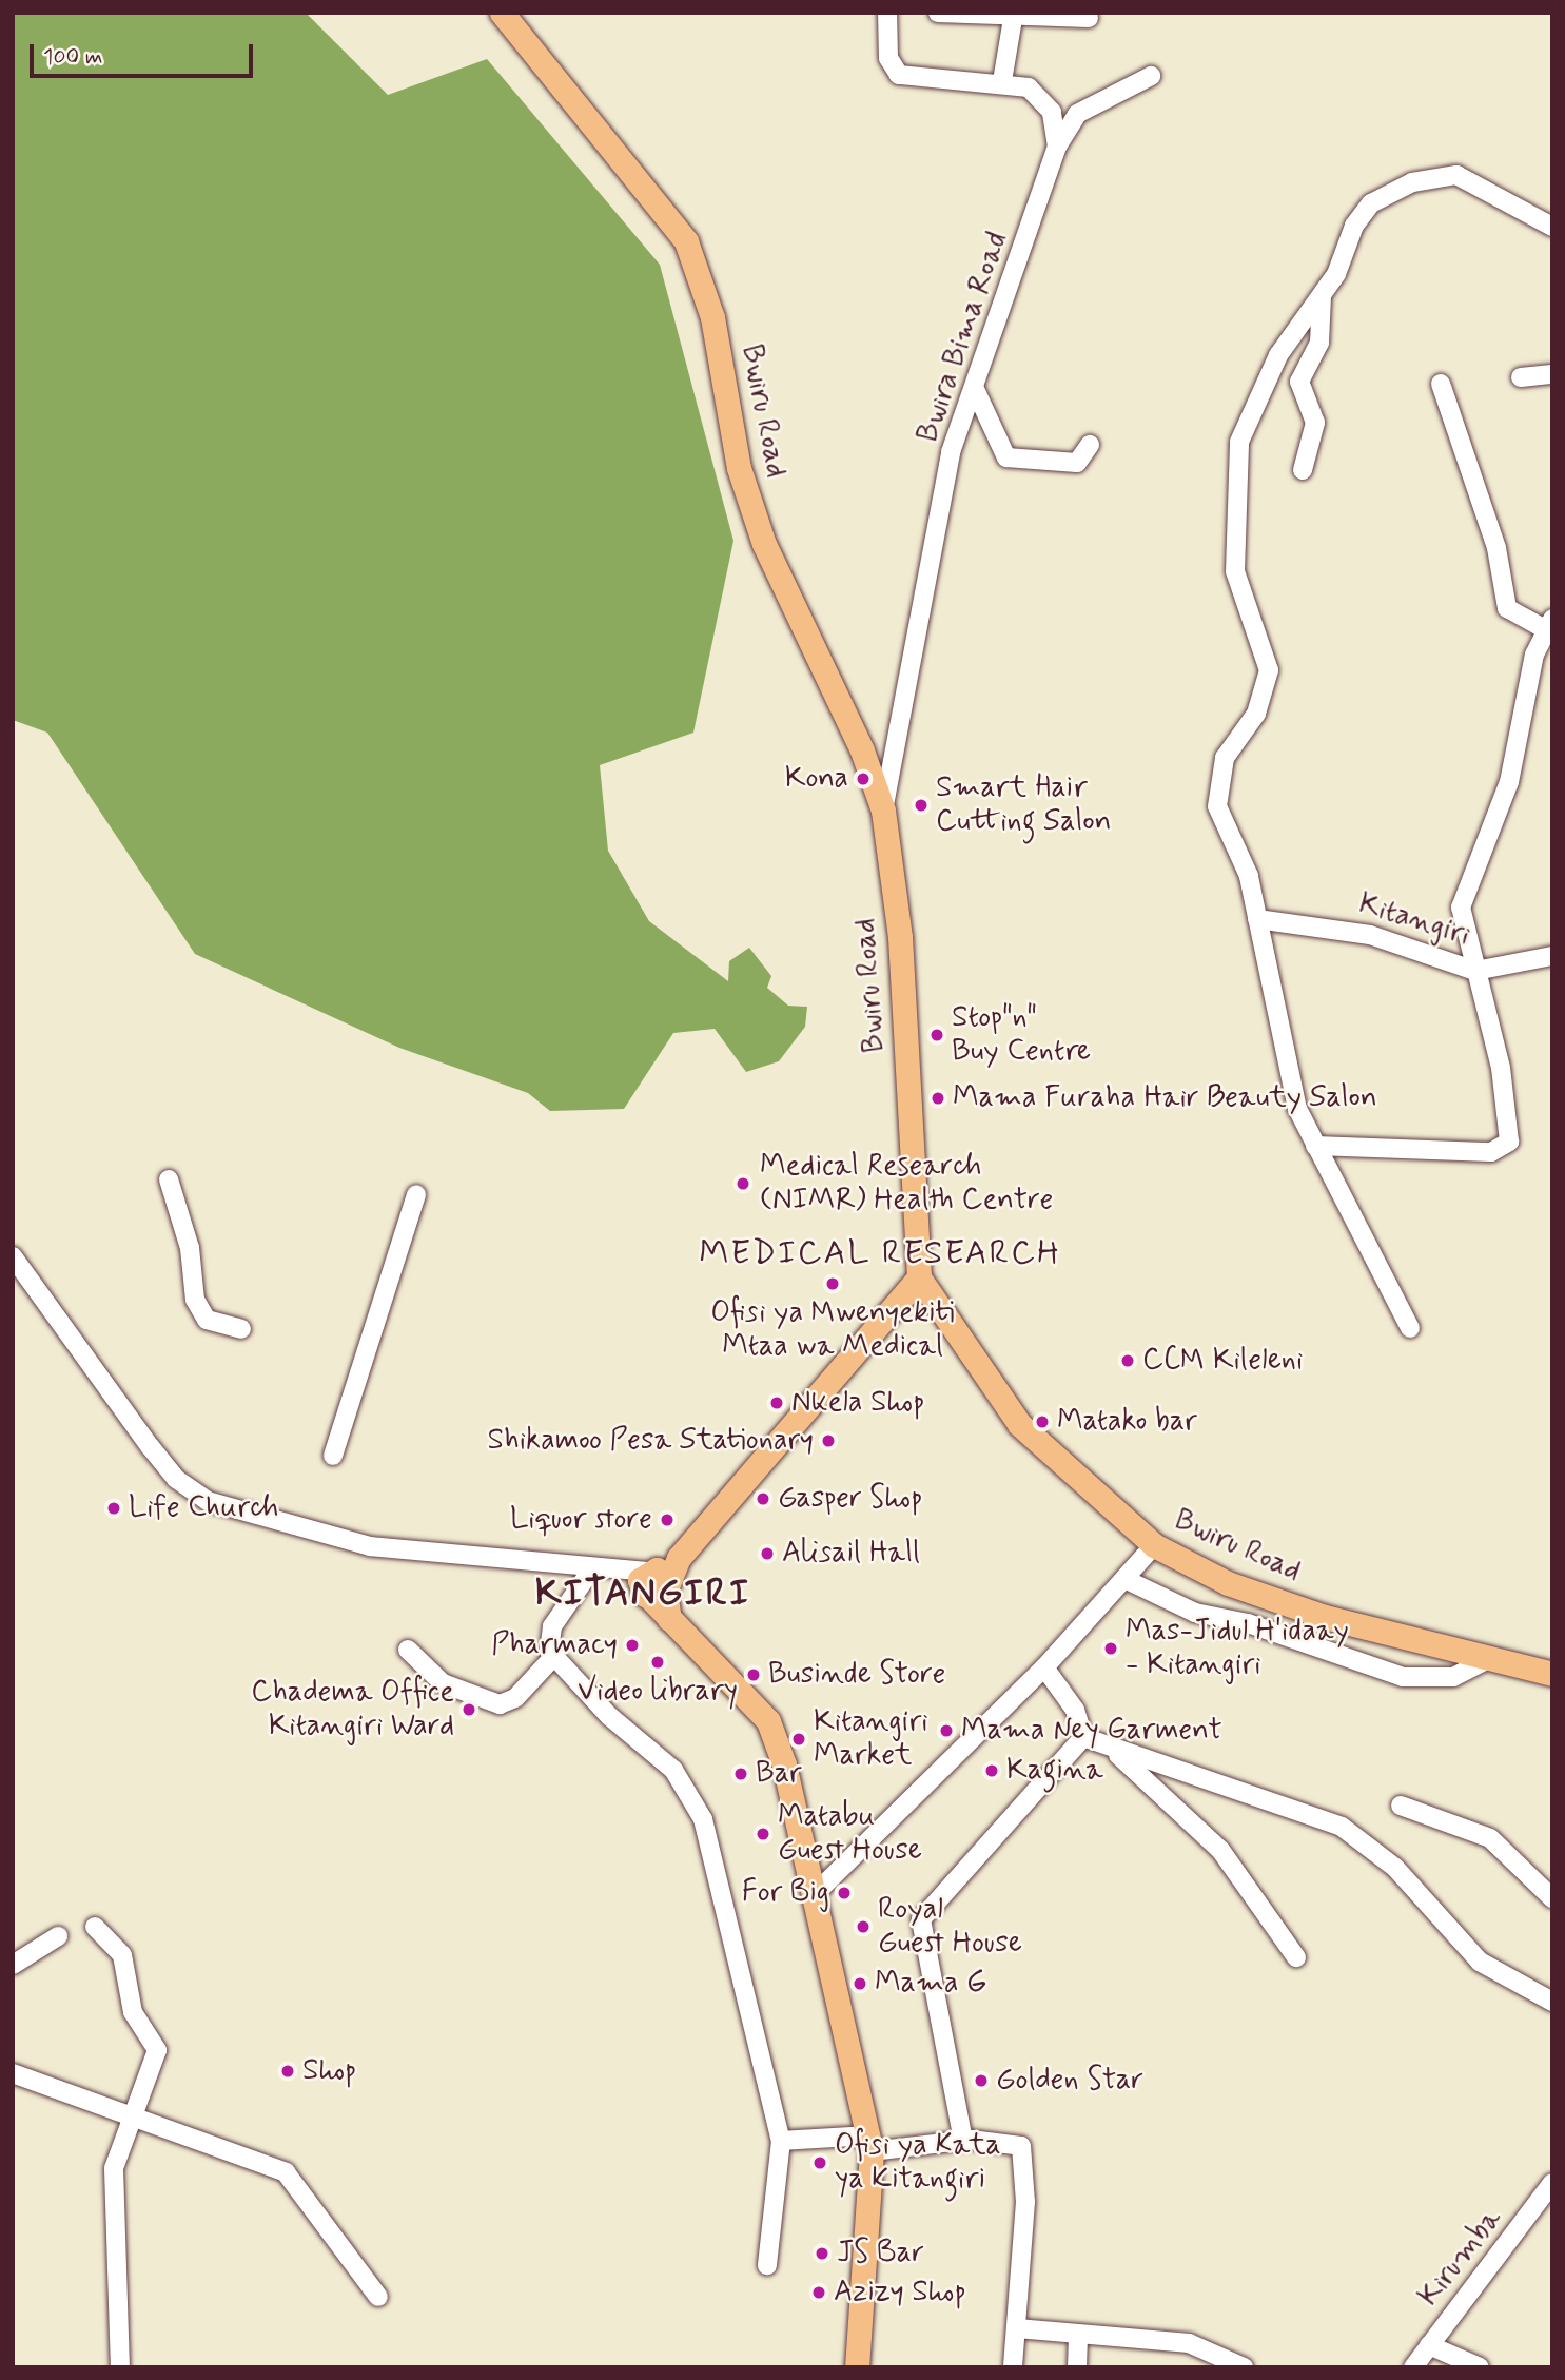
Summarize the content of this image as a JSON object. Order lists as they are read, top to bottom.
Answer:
{
  "streets": {
    "main road": ["Bwiru Road"],
    "street": ["Bwira Bima Road", "Kitangiri", "Kirumba"]
  },
  "crossings": [
    ["Bwira Bima Road", "Bwiru Road"]
  ],
  "districts": ["MEDICAL RESEARCH", "KITANGIRI"],
  "places": [
    "Kona",
    "Smart Hair Cutting Salon",
    "Stop\"n\" Buy Centre",
    "Mama Furaha Hair Beauty Salon",
    "Medical Research (NIMR) Health Centre",
    "Ofisi ya Mwenyekiti Mtaa wa Medical",
    "CCM Kileleni",
    "Nkela Shop",
    "Matako bar",
    "Shikamoo Pesa Stationary",
    "Gasper Shop",
    "Life Church",
    "Liquor store",
    "Alisail Hall",
    "Pharmacy",
    "Mas-Jidul H'idaay - Kitangiri",
    "Video library",
    "Businde Store",
    "Chadema Office Kitangiri Ward",
    "Mama Ney Garment",
    "Kitangiri Market",
    "Kagina",
    "Bar",
    "Matabu Guest House",
    "For Big",
    "Royal Guest House",
    "Mama G",
    "Shop",
    "Golden Star",
    "Ofisi ya Kata ya Kitangiri",
    "JS Bar",
    "Azizy Shop"
  ],
  "scale_bar": "100 m"
}
